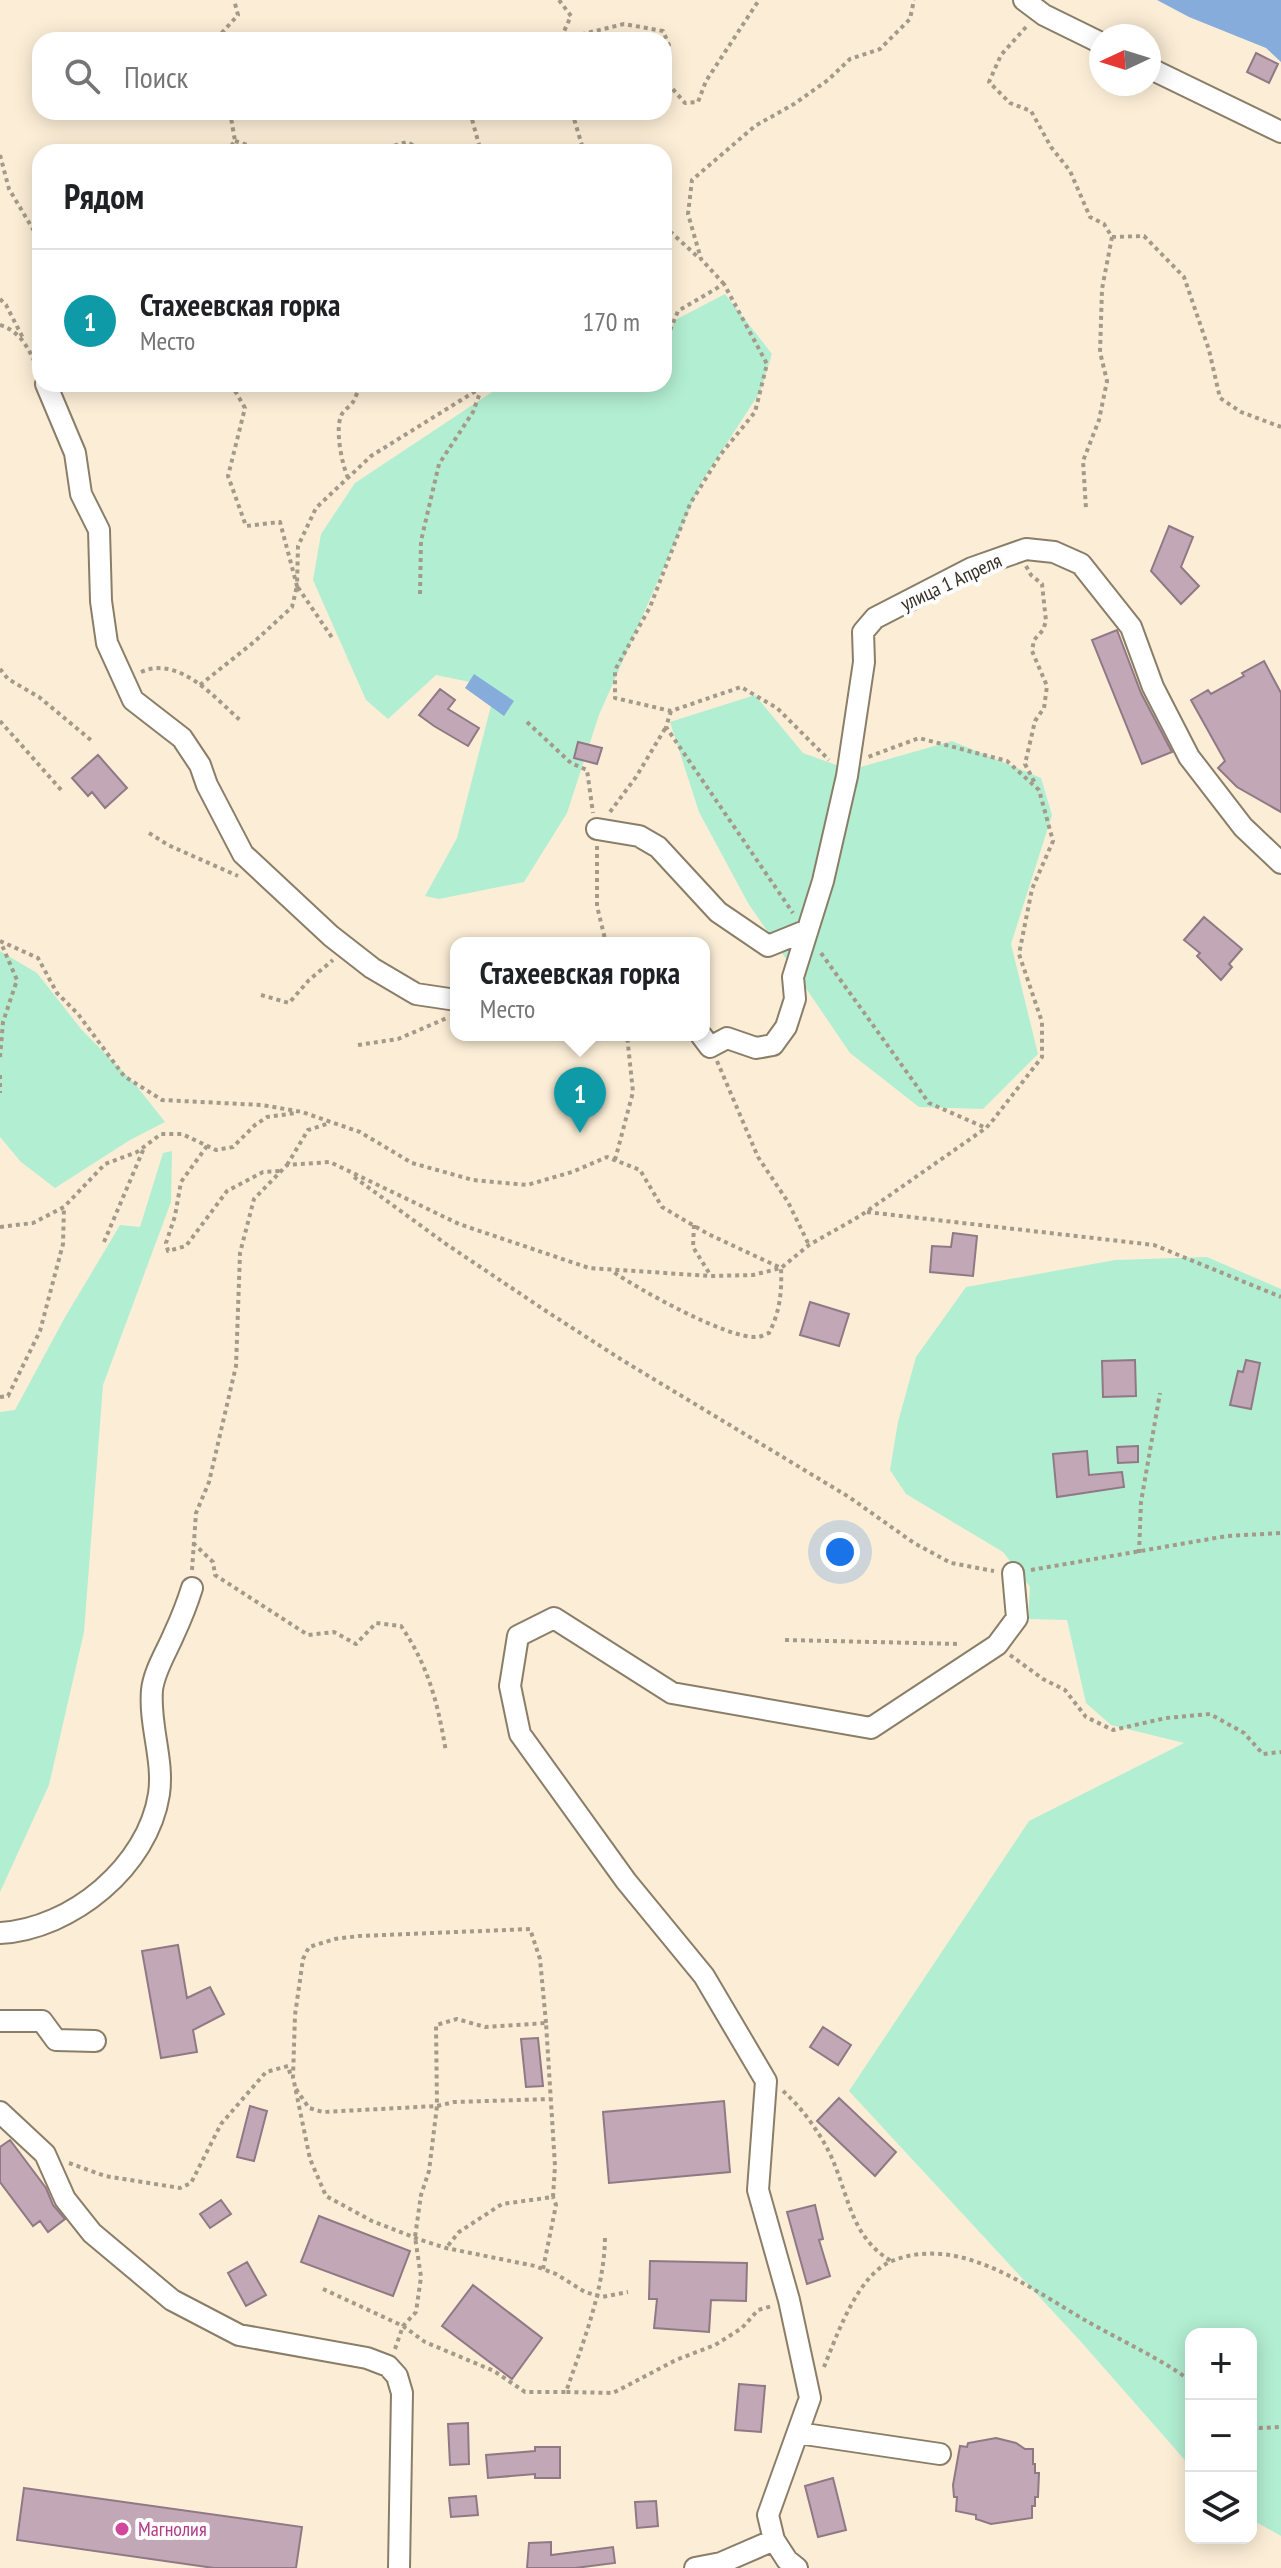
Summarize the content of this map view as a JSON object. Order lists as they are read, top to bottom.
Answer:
{
  "streets": {
    "street": ["улица 1 Апреля"]
  },
  "places": ["Магнолия"],
  "north": "left",
  "page": {
    "search": "Поиск",
    "heading": "Рядом",
    "list": [
      {
        "mark": "1",
        "name": "Стахеевская горка",
        "note": "Место",
        "value": "170 m"
      }
    ],
    "popup": ["Стахеевская горка", "Место"],
    "pins": "1",
    "map_buttons": ["+", "−"]
  }
}
